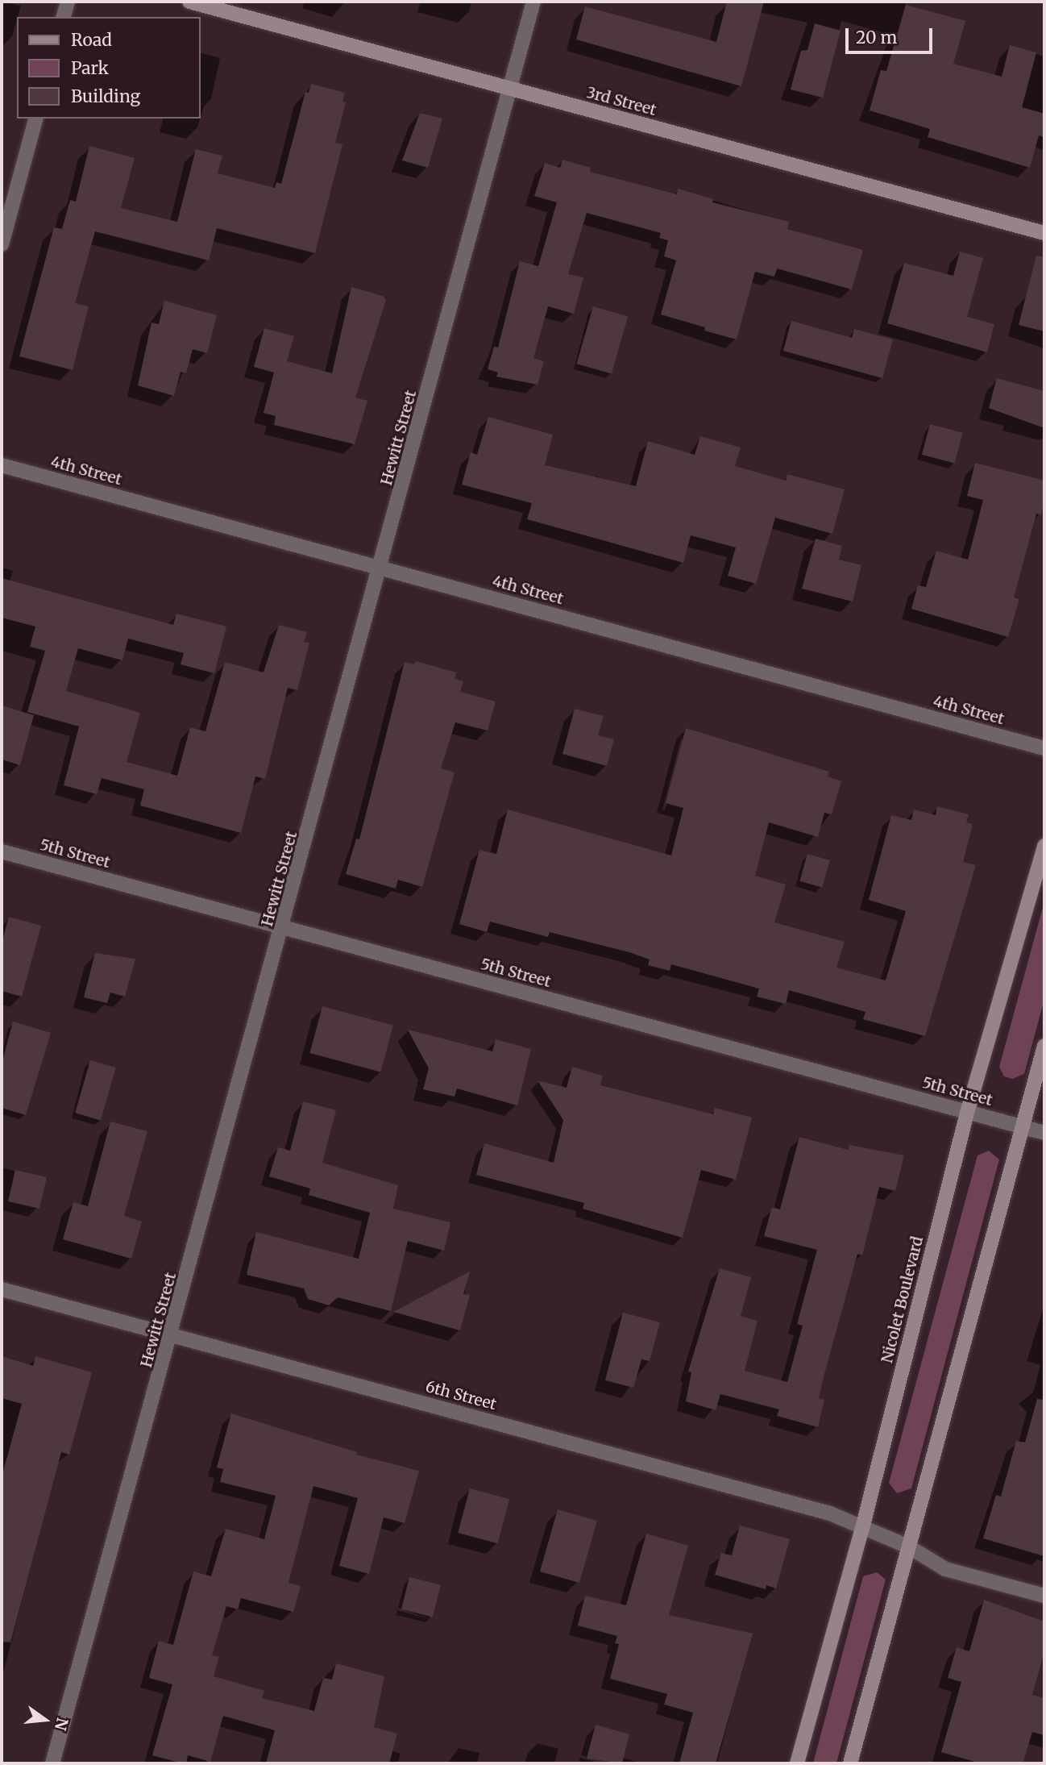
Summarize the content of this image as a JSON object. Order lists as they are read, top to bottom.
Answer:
{
  "streets": {
    "street": [
      "3rd Street",
      "Hewitt Street",
      "4th Street",
      "5th Street",
      "Nicolet Boulevard",
      "6th Street"
    ]
  },
  "crossings": [
    ["3rd Street", "Hewitt Street"],
    ["Hewitt Street", "4th Street"],
    ["Hewitt Street", "5th Street"],
    ["Hewitt Street", "6th Street"],
    ["5th Street", "Nicolet Boulevard"],
    ["Nicolet Boulevard", "6th Street"]
  ],
  "legend": ["Road", "Park", "Building"],
  "scale_bar": "20 m",
  "north": "right"
}
